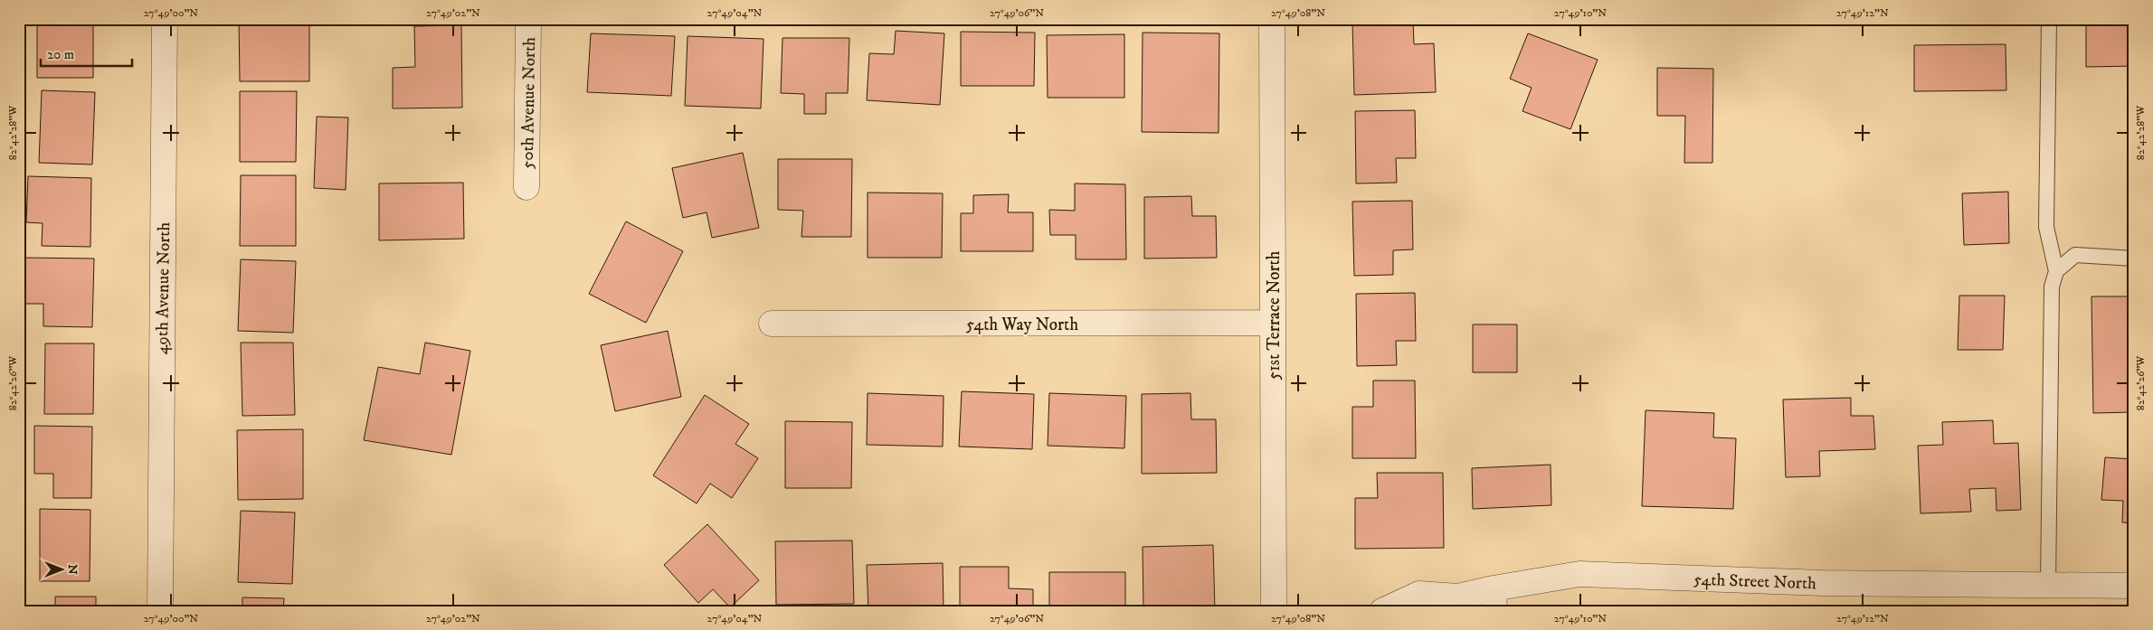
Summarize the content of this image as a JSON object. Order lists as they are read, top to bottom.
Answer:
{
  "streets": {
    "street": [
      "50th Avenue North",
      "49th Avenue North",
      "51st Terrace North",
      "54th Way North",
      "54th Street North"
    ]
  },
  "crossings": [
    ["51st Terrace North", "54th Way North"]
  ],
  "scale_bar": "20 m",
  "north": "right",
  "coordinates": [
    "27°49'00\"N",
    "27°49'02\"N",
    "27°49'04\"N",
    "27°49'06\"N",
    "27°49'08\"N",
    "27°49'10\"N",
    "27°49'12\"N",
    "82°42'28\"W",
    "82°42'26\"W"
  ]
}
